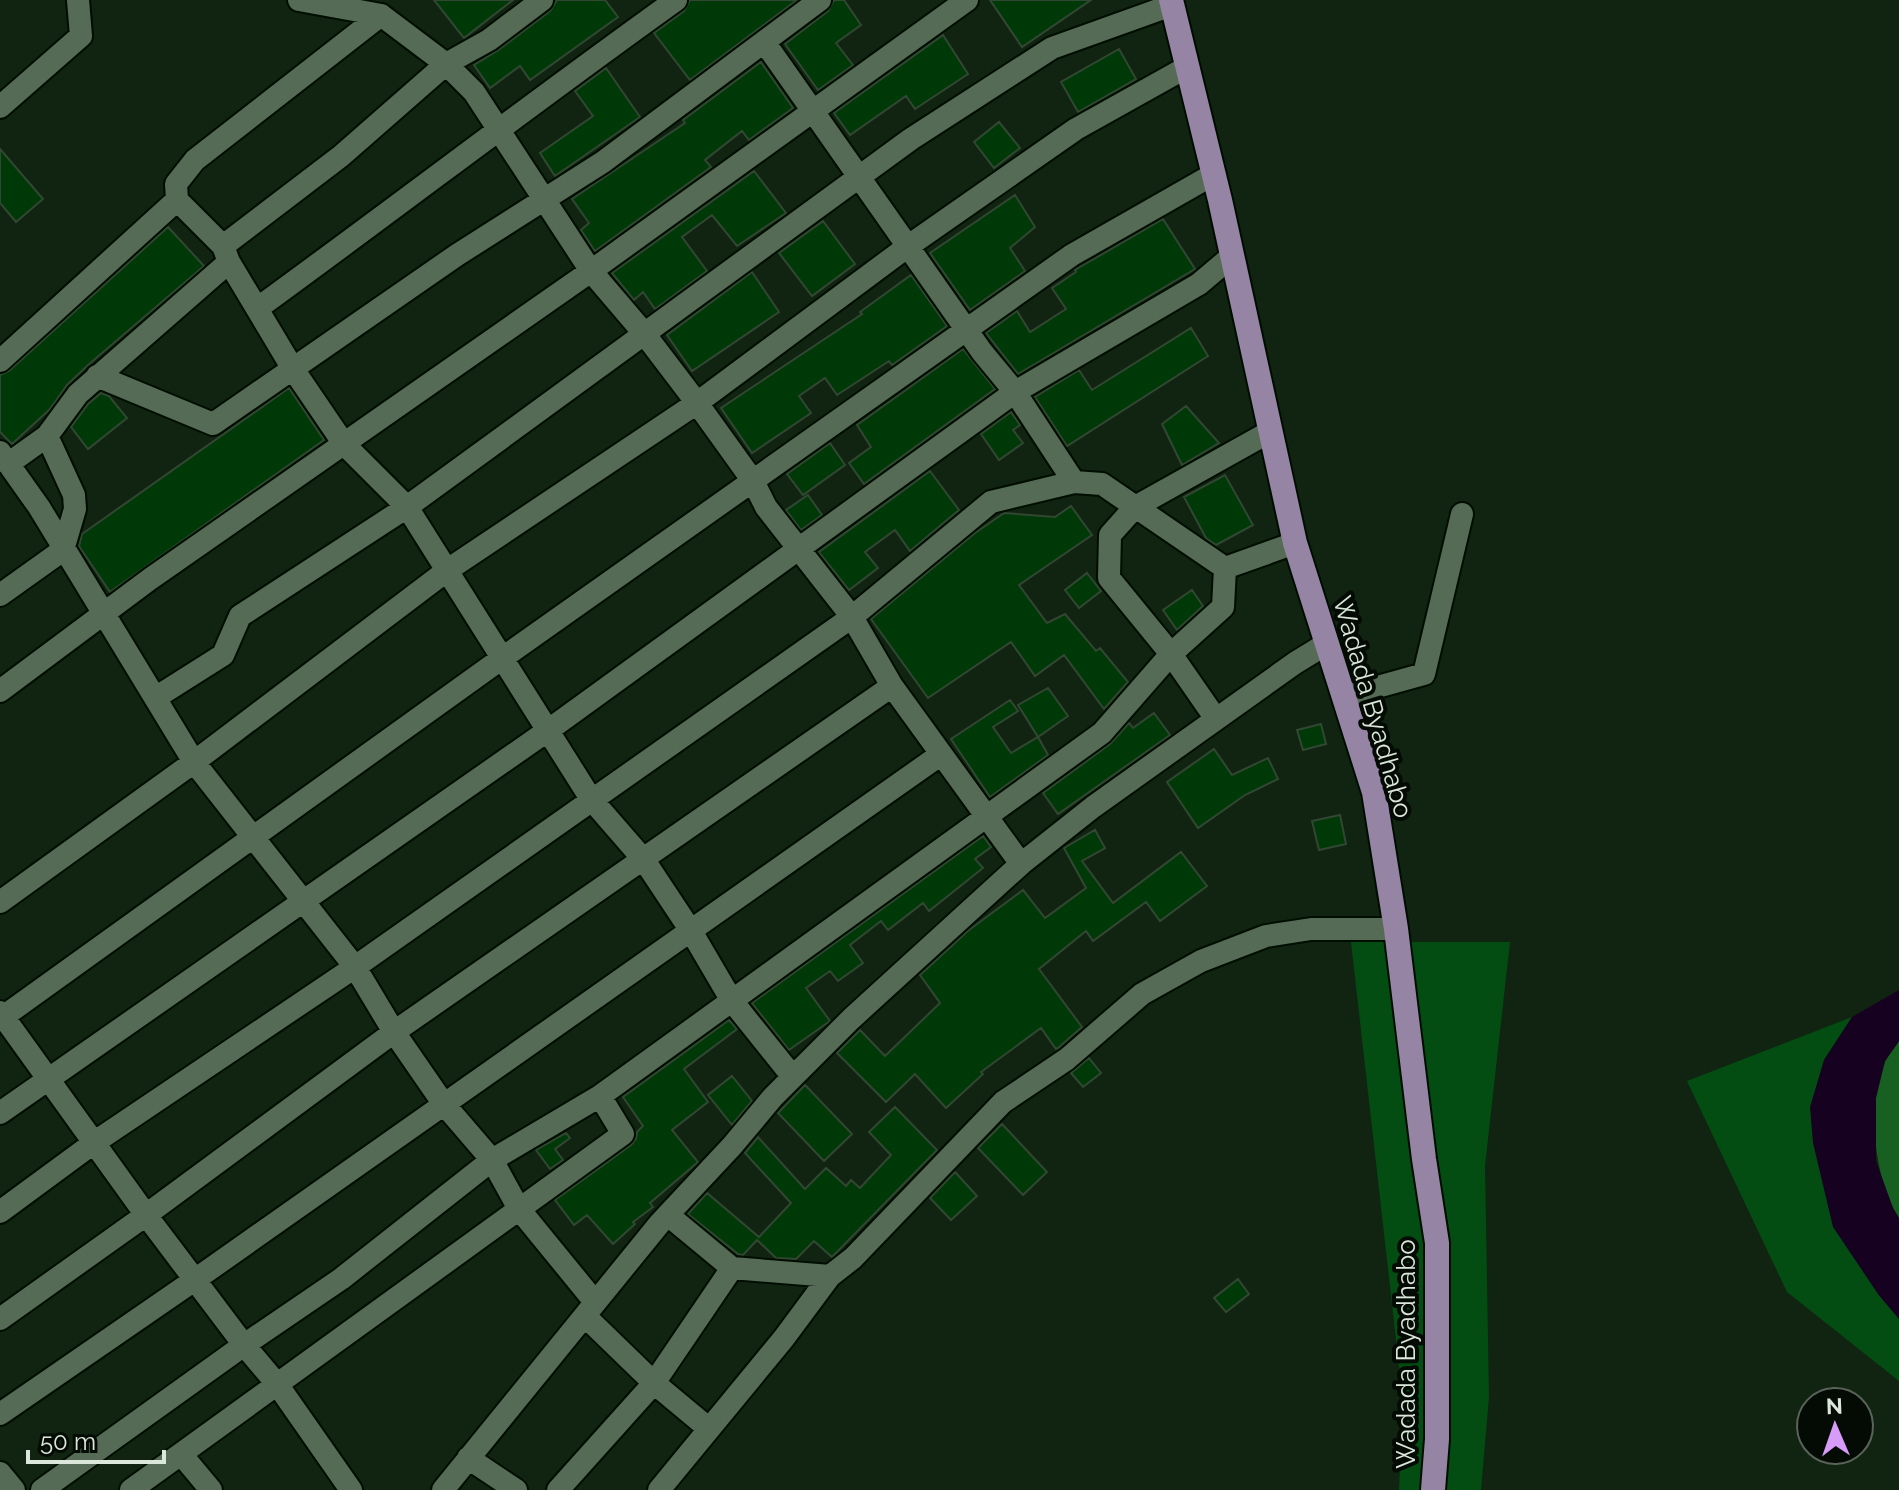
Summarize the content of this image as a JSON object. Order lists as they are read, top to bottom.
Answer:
{
  "streets": {
    "main road": ["Wadada Byadhabo"]
  },
  "scale_bar": "50 m",
  "north": "top"
}
